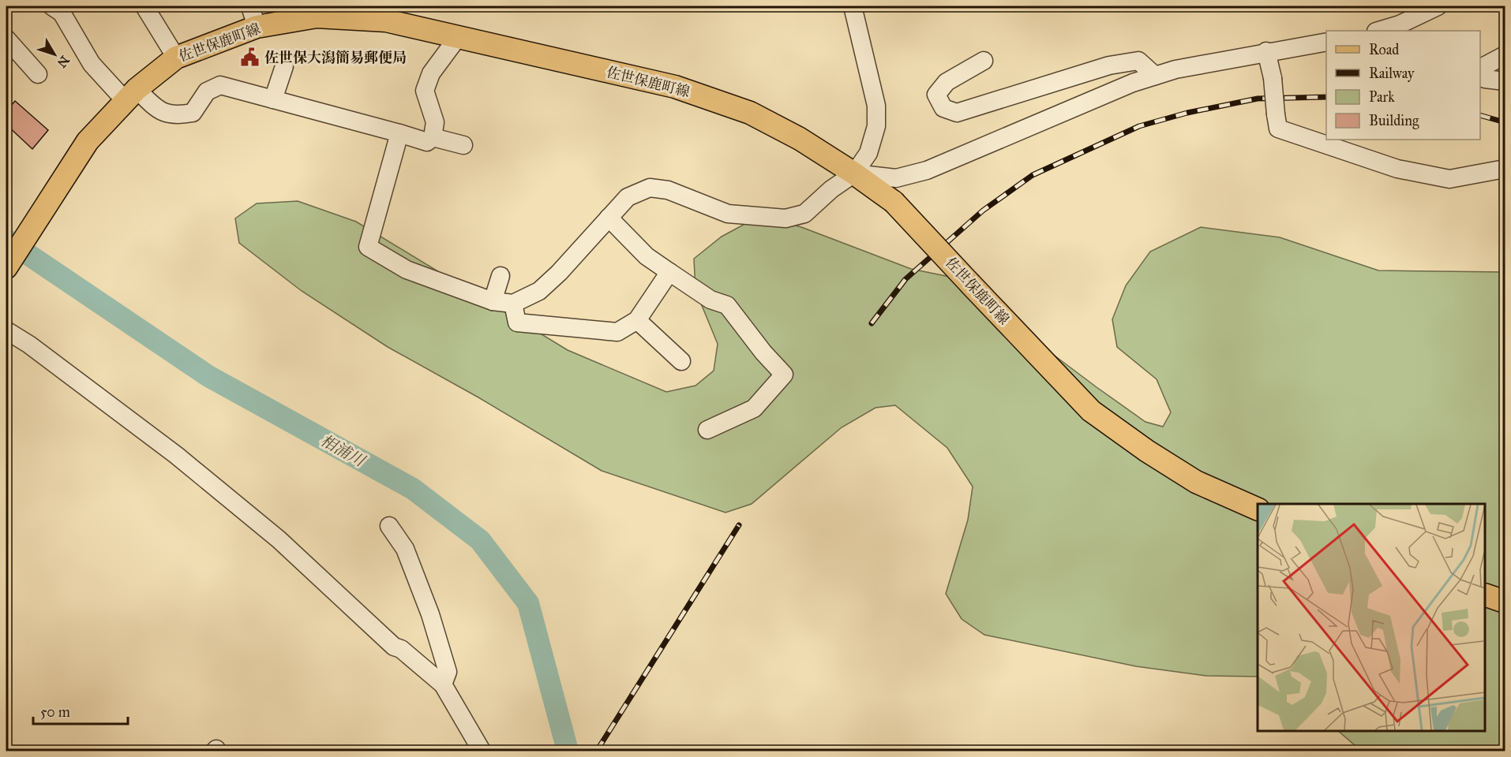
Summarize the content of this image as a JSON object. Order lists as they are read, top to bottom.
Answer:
{
  "streets": {
    "main road": ["佐世保鹿町線"]
  },
  "water": ["相浦川"],
  "places": {
    "public building": ["佐世保大潟簡易郵便局"]
  },
  "legend": [
    "Road",
    "Railway",
    "Park",
    "Building"
  ],
  "scale_bar": "50 m",
  "north": "bottom right"
}
